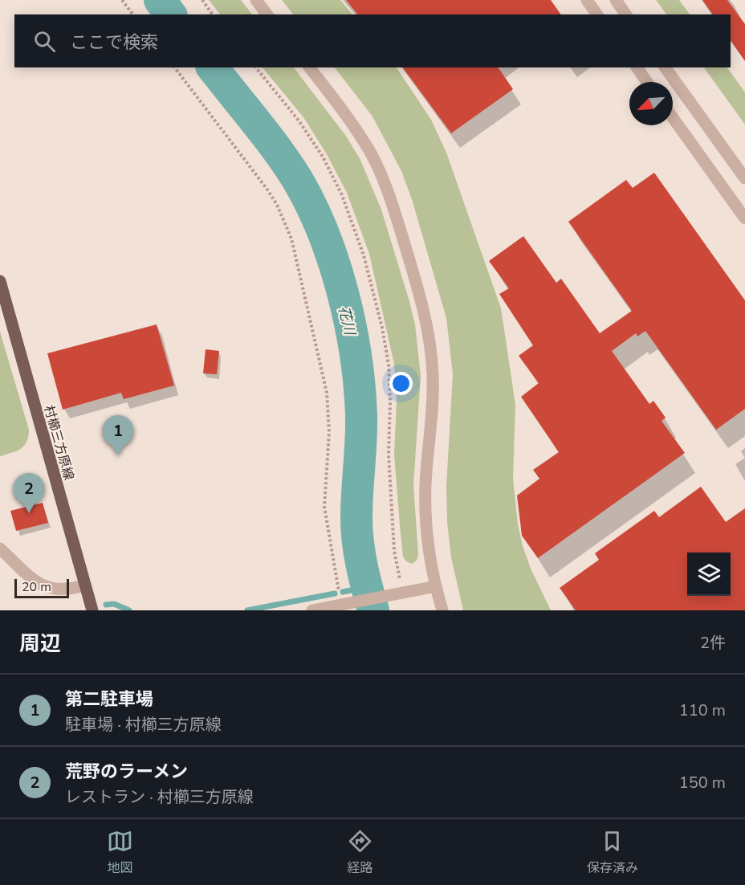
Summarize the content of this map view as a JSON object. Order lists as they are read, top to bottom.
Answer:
{
  "streets": {
    "main road": ["村櫛三方原線"]
  },
  "water": ["花川"],
  "scale_bar": "20 m",
  "north": "bottom left",
  "page": {
    "search": "ここで検索",
    "pins": ["1", "2"],
    "scale": "20 m",
    "heading": ["周辺", "2件"],
    "list": [
      {
        "mark": "1",
        "name": "第二駐車場",
        "note": "駐車場 · 村櫛三方原線",
        "value": "110 m"
      },
      {
        "mark": "2",
        "name": "荒野のラーメン",
        "note": "レストラン · 村櫛三方原線",
        "value": "150 m"
      }
    ],
    "nav": ["地図", "経路", "保存済み"]
  }
}
